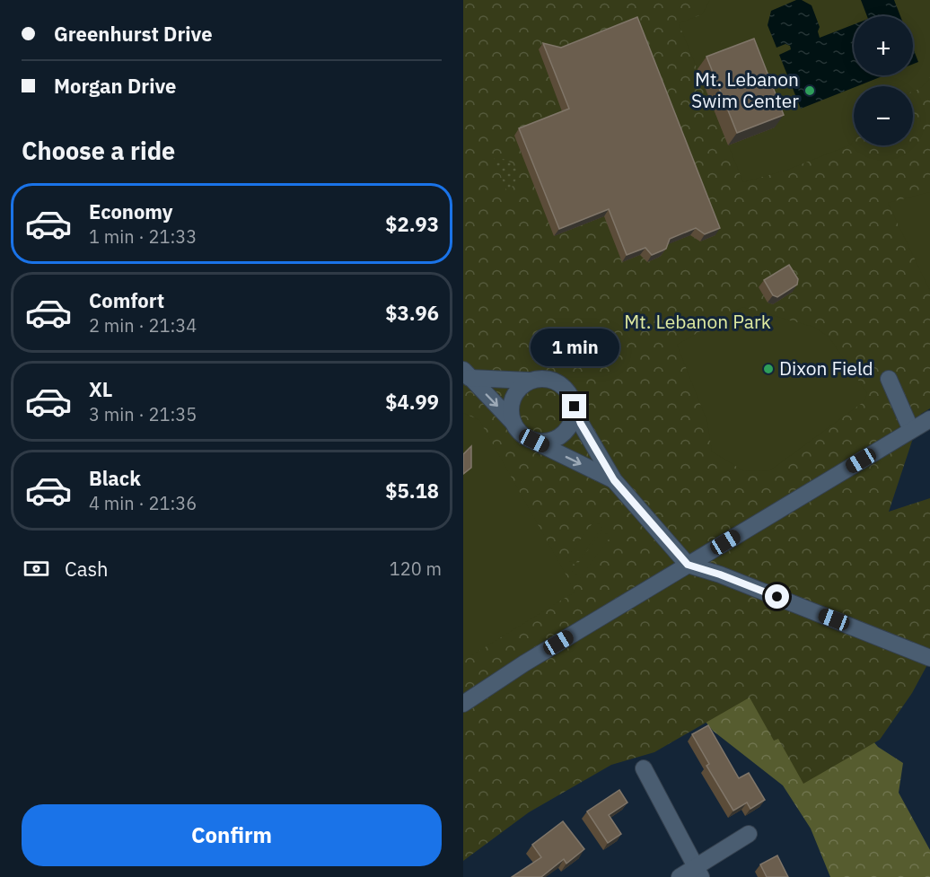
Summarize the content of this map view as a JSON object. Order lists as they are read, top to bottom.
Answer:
{
  "parks": ["Mt. Lebanon Park"],
  "places": ["Mt. Lebanon Swim Center", "Dixon Field"],
  "page": {
    "banner": ["Greenhurst Drive", "Morgan Drive"],
    "map_buttons": ["+", "−"],
    "heading": "Choose a ride",
    "list": [
      {
        "name": "Economy",
        "note": "1 min · 21:33",
        "value": "$2.93"
      },
      {
        "name": "Comfort",
        "note": "2 min · 21:34",
        "value": "$3.96"
      },
      {
        "name": "XL",
        "note": "3 min · 21:35",
        "value": "$4.99"
      },
      {
        "name": "Black",
        "note": "4 min · 21:36",
        "value": "$5.18"
      }
    ],
    "bubble": "1 min",
    "pay": ["Cash", "120 m"],
    "buttons": "Confirm"
  }
}
